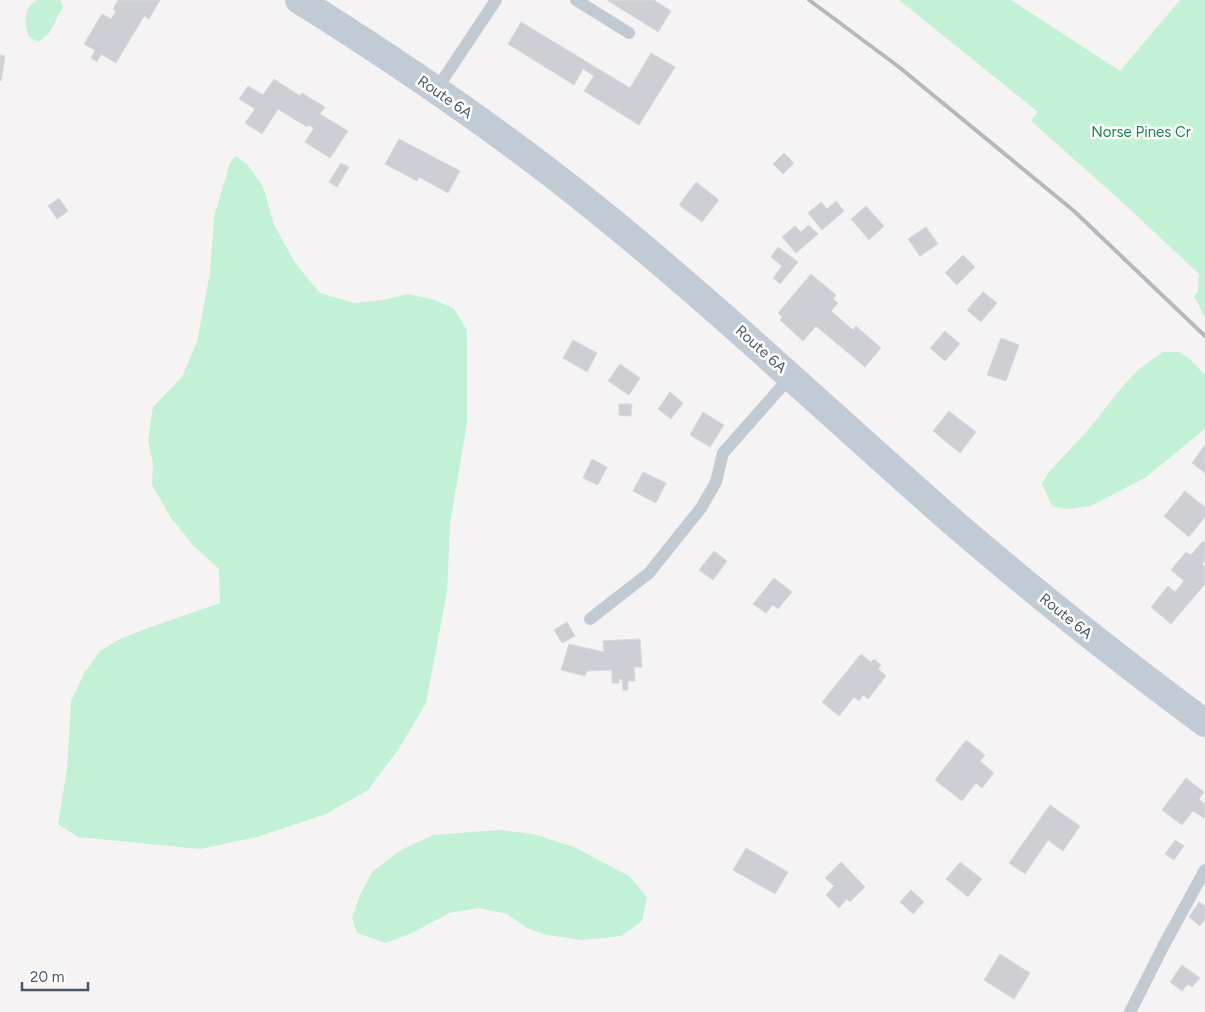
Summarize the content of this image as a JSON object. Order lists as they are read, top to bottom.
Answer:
{
  "streets": {
    "main road": ["Route 6A"]
  },
  "parks": ["Norse Pines Cr"],
  "scale_bar": "20 m"
}
